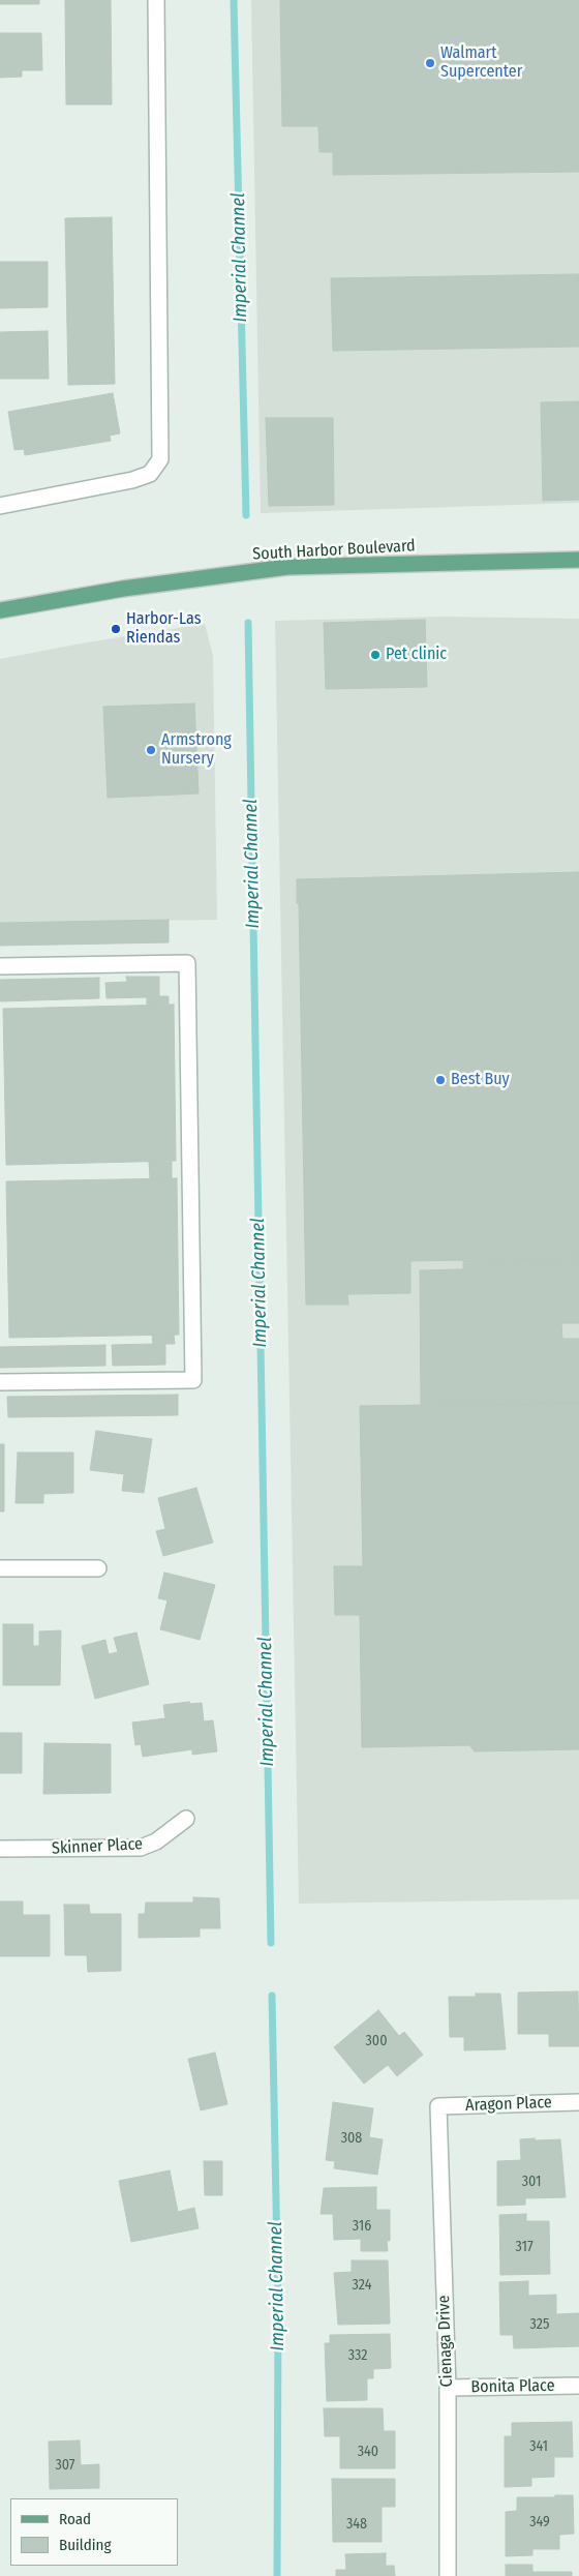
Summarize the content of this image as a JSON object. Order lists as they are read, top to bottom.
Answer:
{
  "streets": {
    "main road": ["South Harbor Boulevard"],
    "street": [
      "Skinner Place",
      "Aragon Place",
      "Cienaga Drive",
      "Bonita Place"
    ]
  },
  "crossings": [
    ["Aragon Place", "Cienaga Drive"],
    ["Cienaga Drive", "Bonita Place"]
  ],
  "water": ["Imperial Channel"],
  "places": [
    "Walmart Supercenter",
    "Harbor-Las Riendas",
    "Pet clinic",
    "Armstrong Nursery",
    "Best Buy"
  ],
  "house_numbers": [
    "300",
    "308",
    "301",
    "316",
    "317",
    "324",
    "325",
    "332",
    "341",
    "340",
    "307",
    "349",
    "348"
  ],
  "legend": ["Road", "Building"]
}
